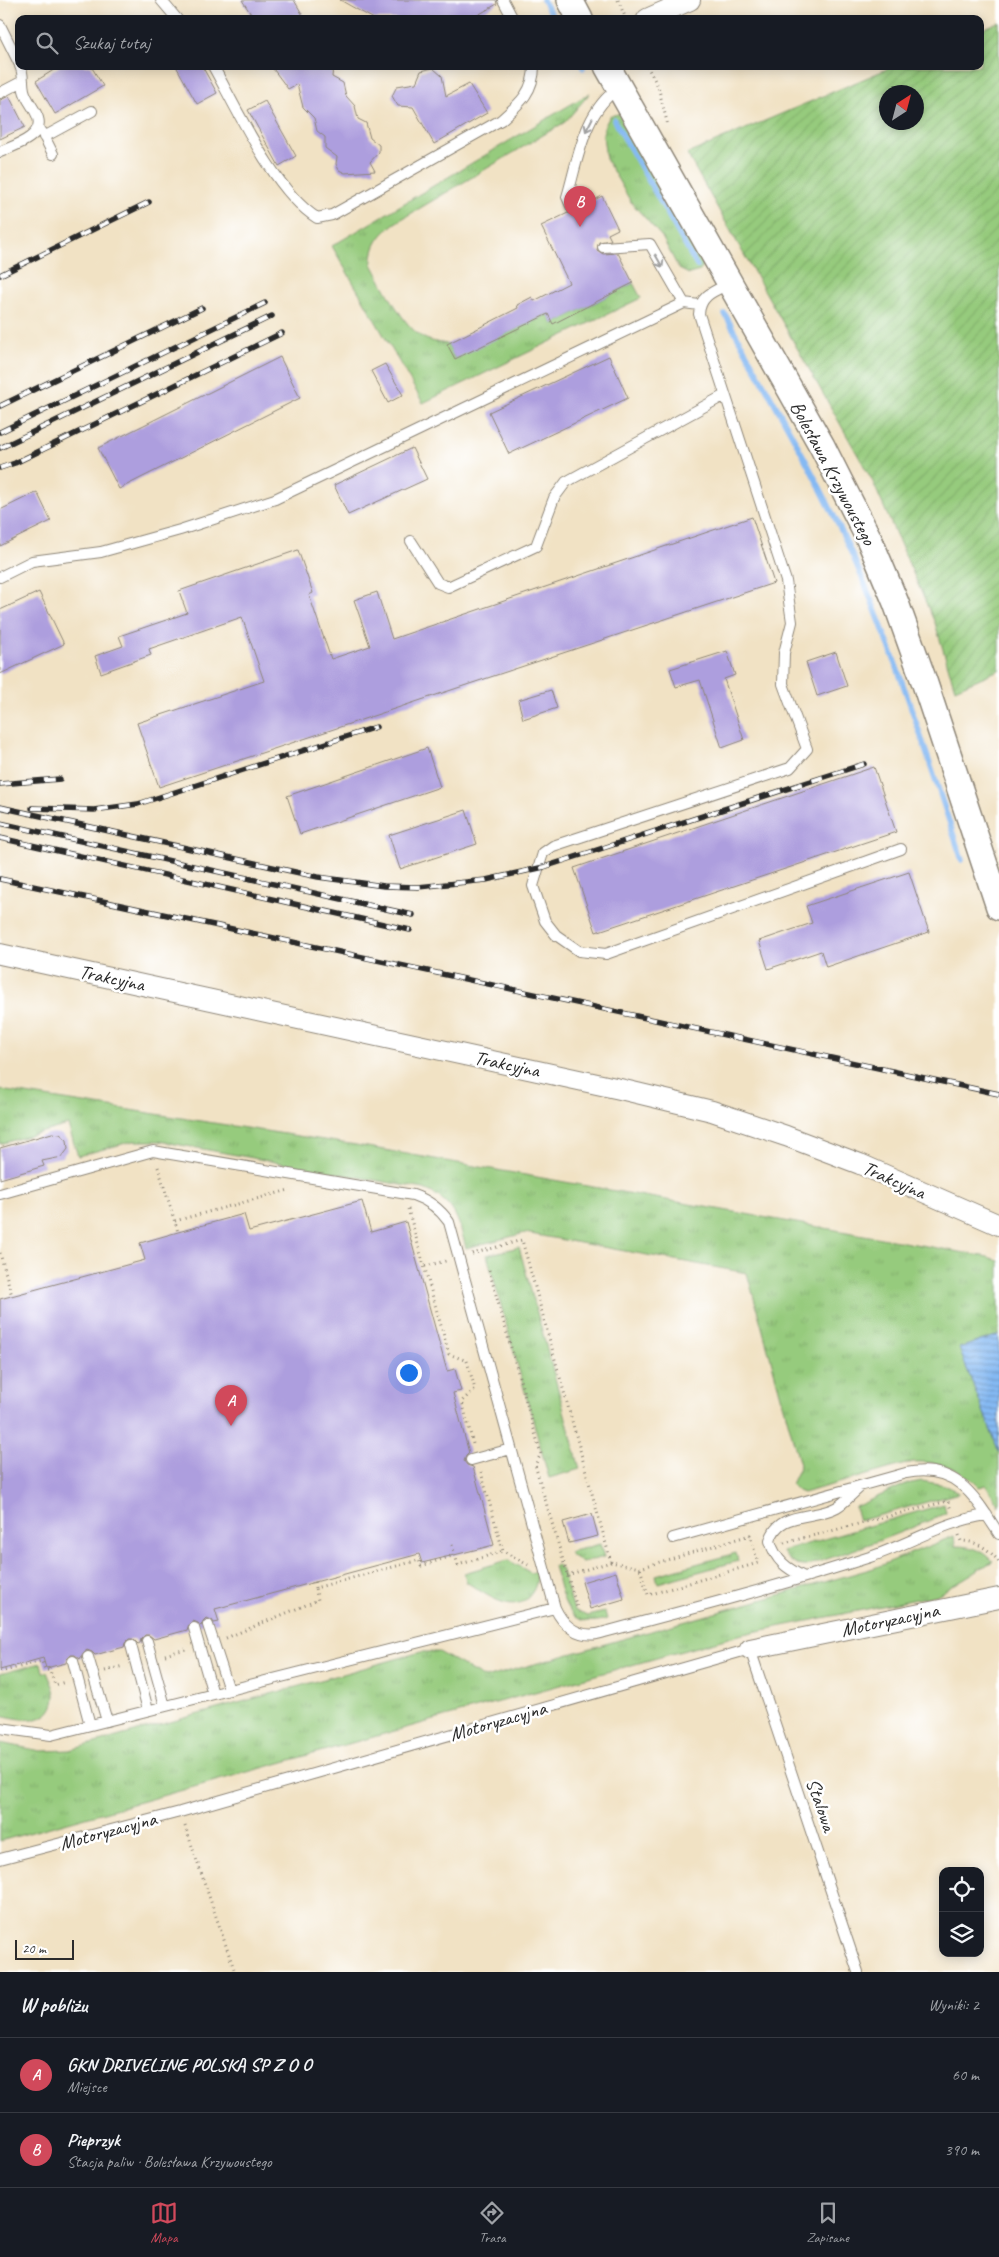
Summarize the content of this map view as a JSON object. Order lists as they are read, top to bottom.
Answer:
{
  "streets": {
    "street": ["Bolesława Krzywoustego", "Trakcyjna", "Motoryzacyjna"],
    "lane": ["Stalowa"]
  },
  "crossings": [
    ["Motoryzacyjna", "Stalowa"]
  ],
  "scale_bar": "20 m",
  "north": "top right",
  "page": {
    "search": "Szukaj tutaj",
    "pins": ["B", "A"],
    "scale": "20 m",
    "heading": ["W pobliżu", "Wyniki: 2"],
    "list": [
      {
        "mark": "A",
        "name": "GKN DRIVELINE POLSKA SP Z O O",
        "note": "Miejsce",
        "value": "60 m"
      },
      {
        "mark": "B",
        "name": "Pieprzyk",
        "note": "Stacja paliw · Bolesława Krzywoustego",
        "value": "390 m"
      }
    ],
    "nav": ["Mapa", "Trasa", "Zapisane"]
  }
}
